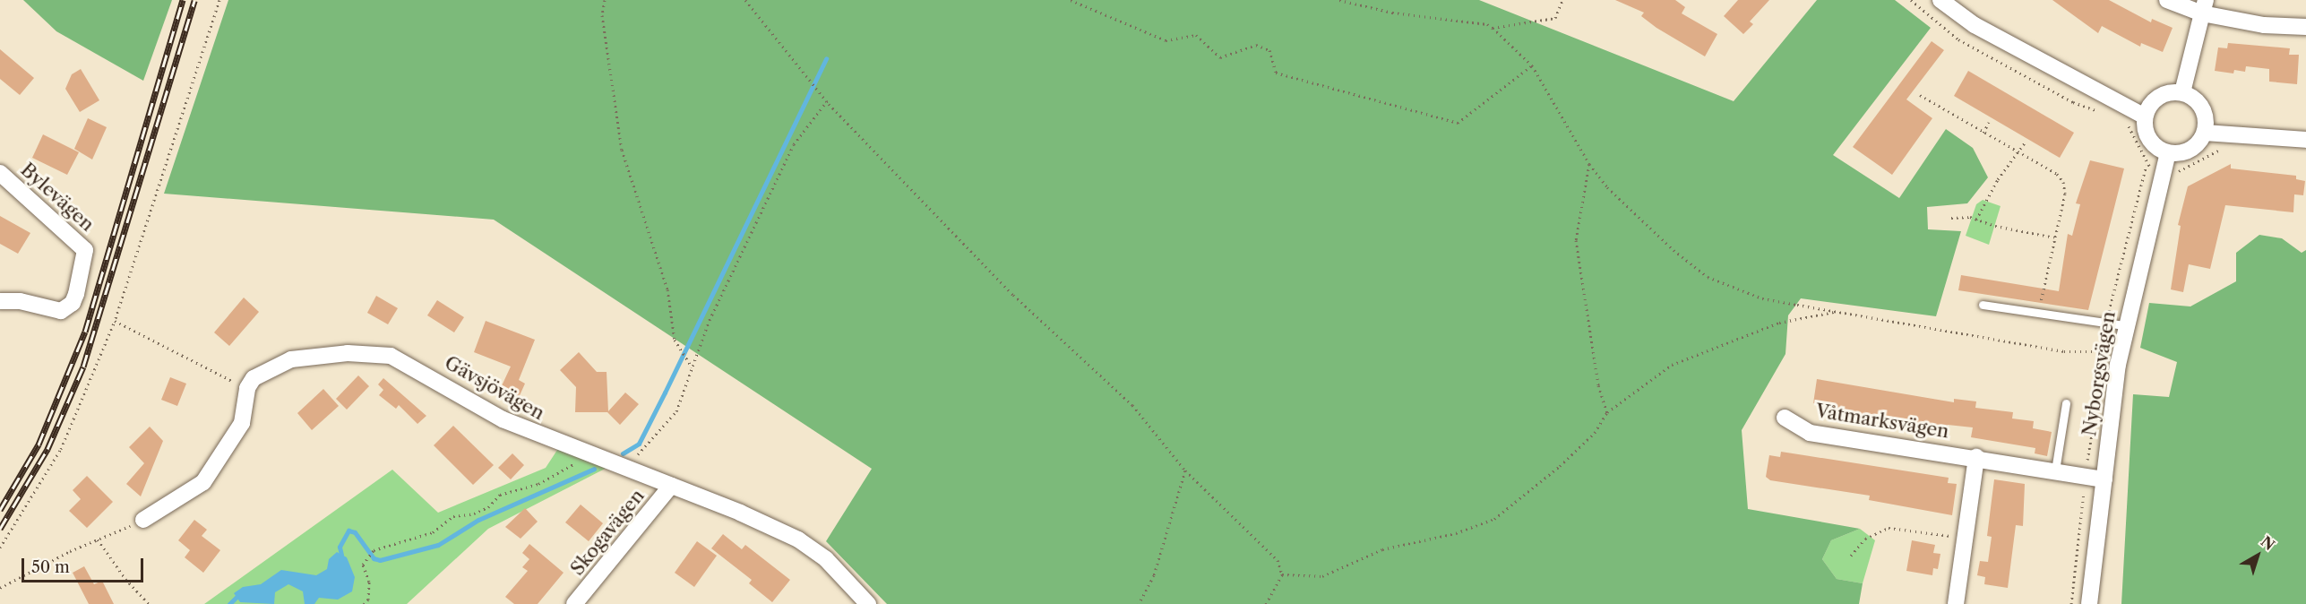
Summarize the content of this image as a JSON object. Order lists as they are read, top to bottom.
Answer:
{
  "streets": {
    "street": [
      "Bylevägen",
      "Nyborgsvägen",
      "Gävsjövägen",
      "Våtmarksvägen",
      "Skogavägen"
    ]
  },
  "crossings": [
    ["Nyborgsvägen", "Våtmarksvägen"],
    ["Gävsjövägen", "Skogavägen"]
  ],
  "scale_bar": "50 m",
  "north": "top right"
}
